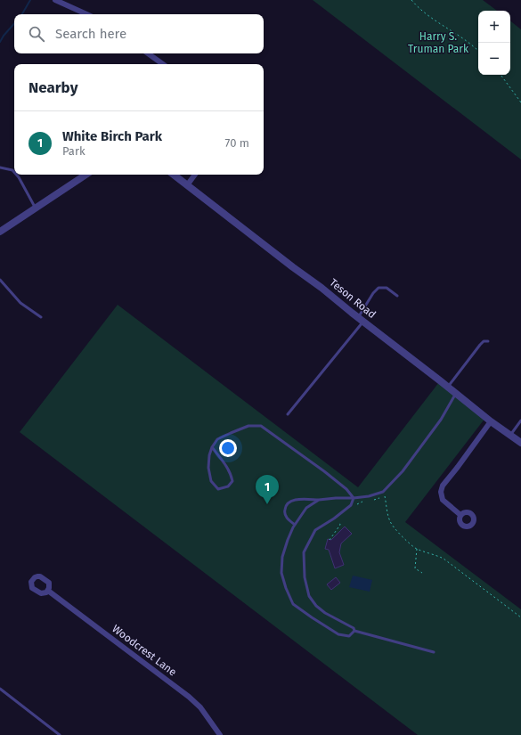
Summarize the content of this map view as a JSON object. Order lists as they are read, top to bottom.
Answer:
{
  "streets": {
    "street": ["Teson Road", "Woodcrest Lane"]
  },
  "parks": ["Harry S. Truman Park"],
  "page": {
    "map_buttons": ["+", "−"],
    "search": "Search here",
    "heading": "Nearby",
    "list": [
      {
        "mark": "1",
        "name": "White Birch Park",
        "note": "Park",
        "value": "70 m"
      }
    ],
    "pins": "1"
  }
}
